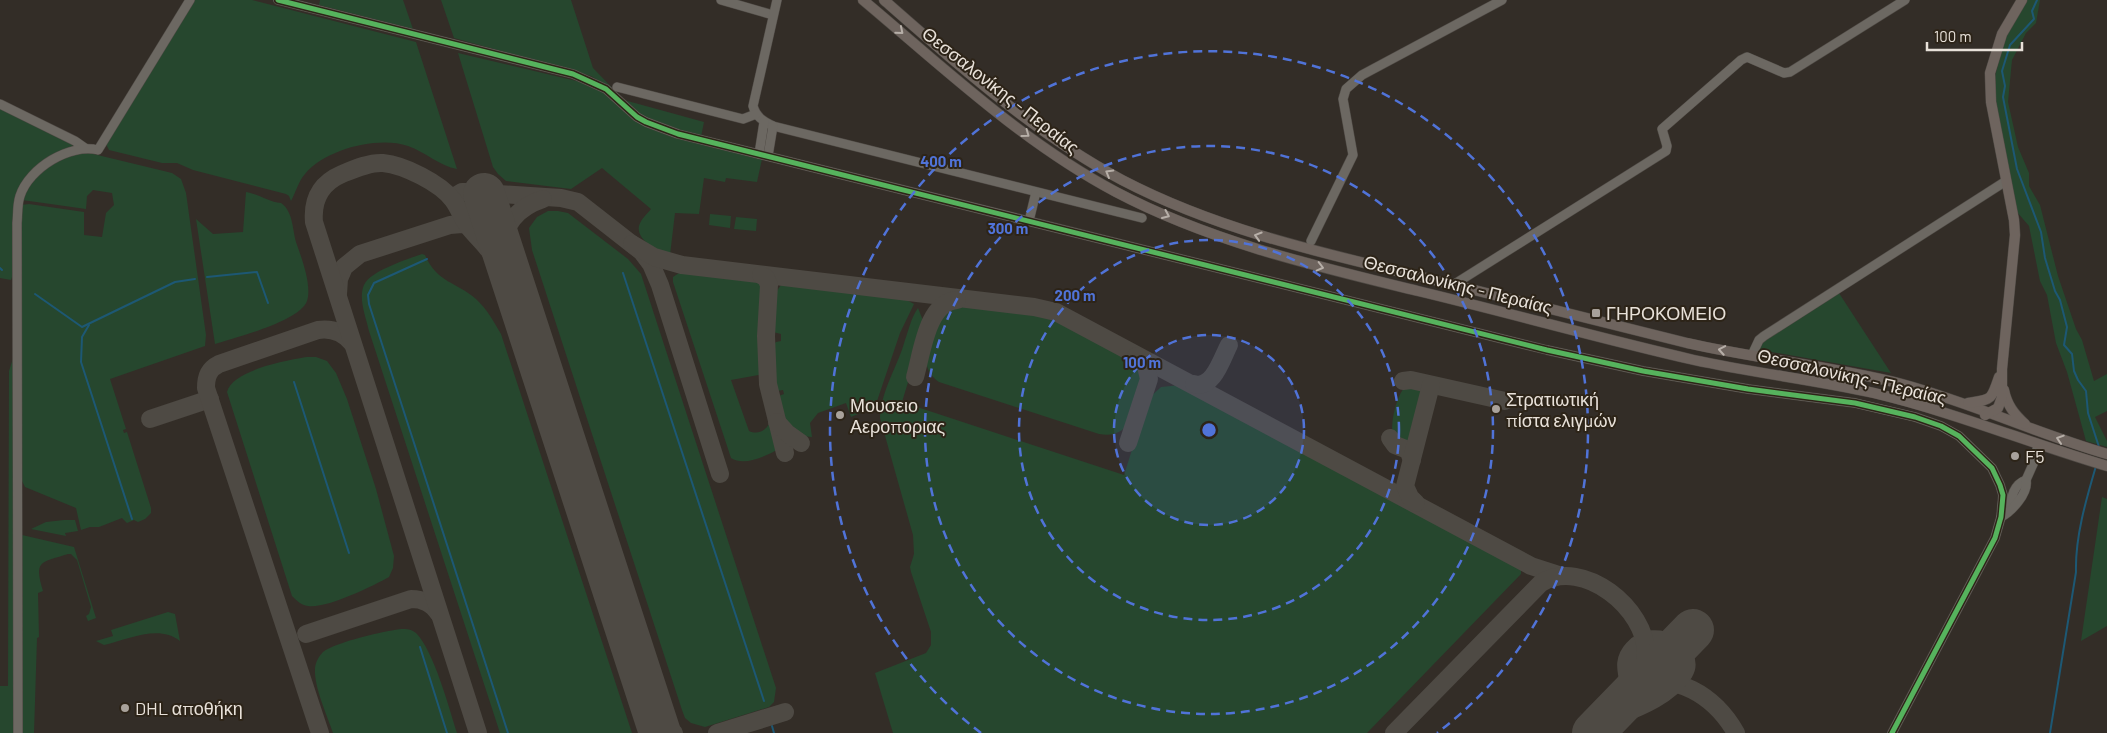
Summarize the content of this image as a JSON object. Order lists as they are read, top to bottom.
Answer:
{
  "streets": {
    "main road": ["Θεσσαλονίκης - Περαίας"]
  },
  "places": {
    "transit": ["ΓΗΡΟΚΟΜΕΙΟ"],
    "other": [
      "Στρατιωτική πίστα ελιγμών",
      "Μουσειο Αεροποριας",
      "F5",
      "DHL αποθήκη"
    ]
  },
  "scale_bar": "100 m",
  "rings": [
    "400 m",
    "300 m",
    "200 m",
    "100 m"
  ]
}
